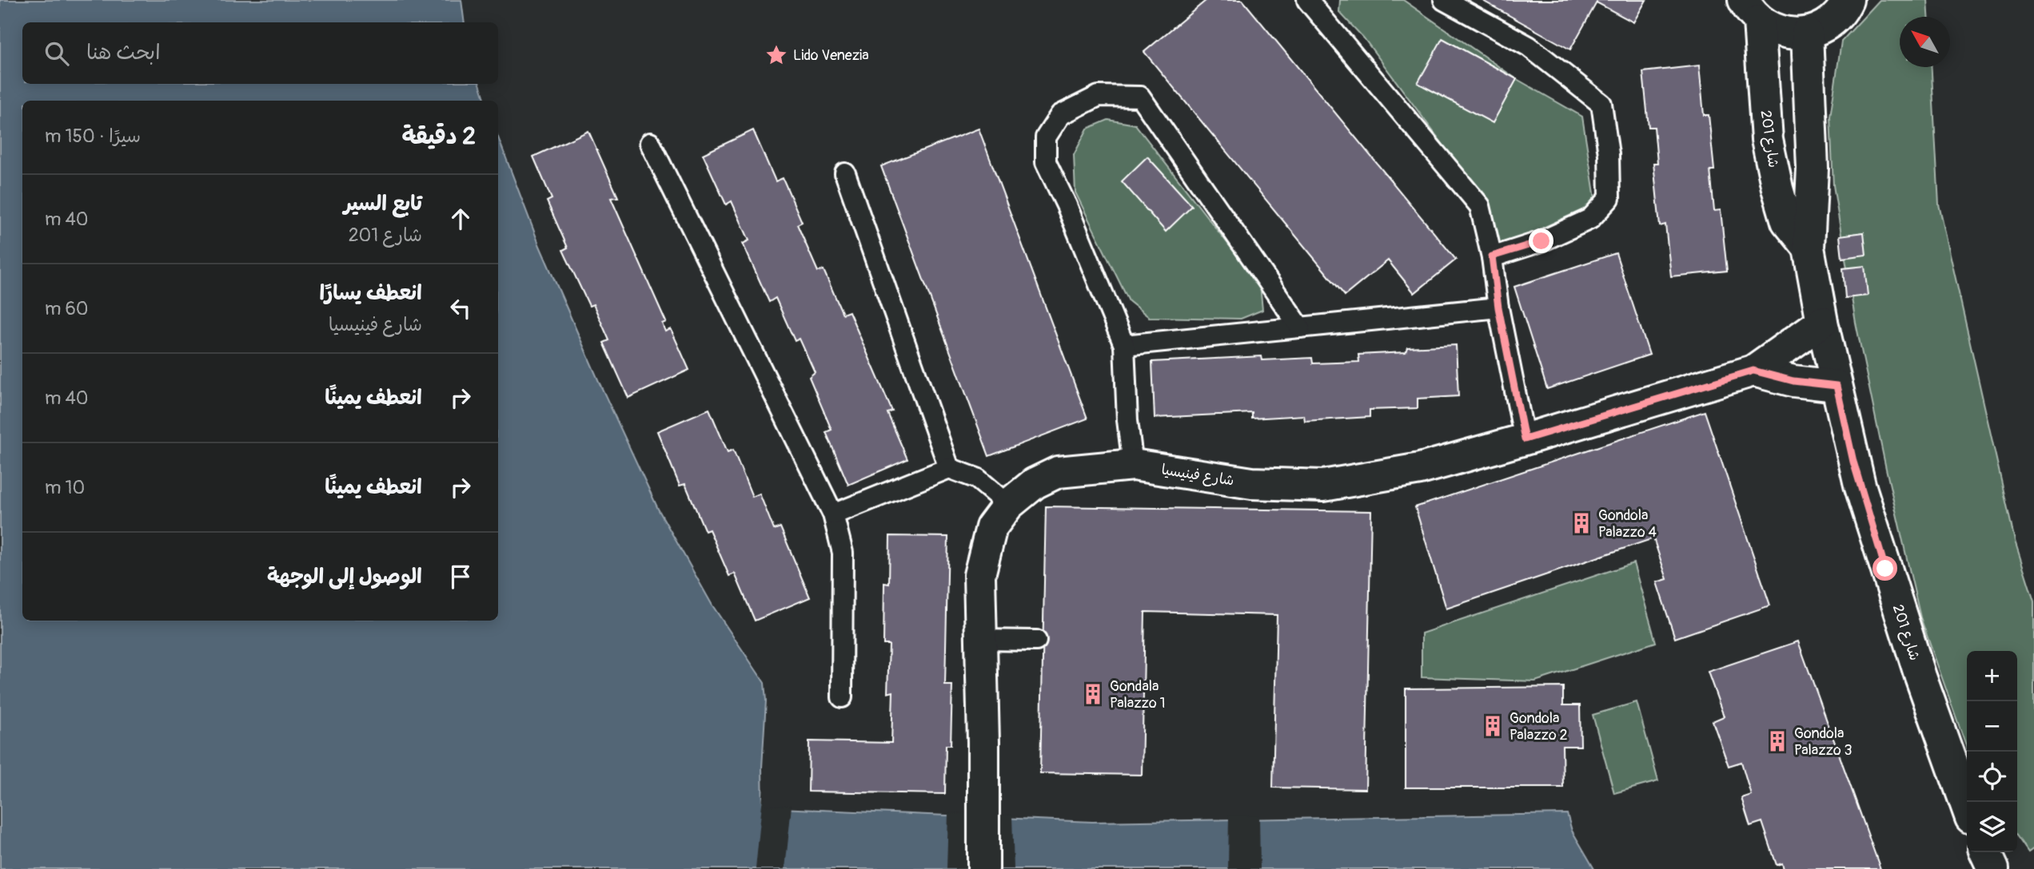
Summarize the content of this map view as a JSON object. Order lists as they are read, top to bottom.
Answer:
{
  "streets": {
    "street": ["شارع 201", "شارع فينيسيا"]
  },
  "crossings": [
    ["شارع 201", "شارع فينيسيا"]
  ],
  "places": {
    "place": ["Lido Venezia"],
    "building": [
      "Gondola Palazzo 4",
      "Gondala Palazzo 1",
      "Gondola Palazzo 2",
      "Gondola Palazzo 3"
    ]
  },
  "north": "top left",
  "page": {
    "search": "ابحث هنا",
    "heading": ["2 دقيقة", "سيرًا · 150 m"],
    "list": [
      ["تابع السير", "شارع 201", "40 m"],
      ["انعطف يسارًا", "شارع فينيسيا", "60 m"],
      ["انعطف يمينًا", "40 m"],
      ["انعطف يمينًا", "10 m"],
      "الوصول إلى الوجهة"
    ],
    "map_buttons": ["+", "−"]
  }
}
